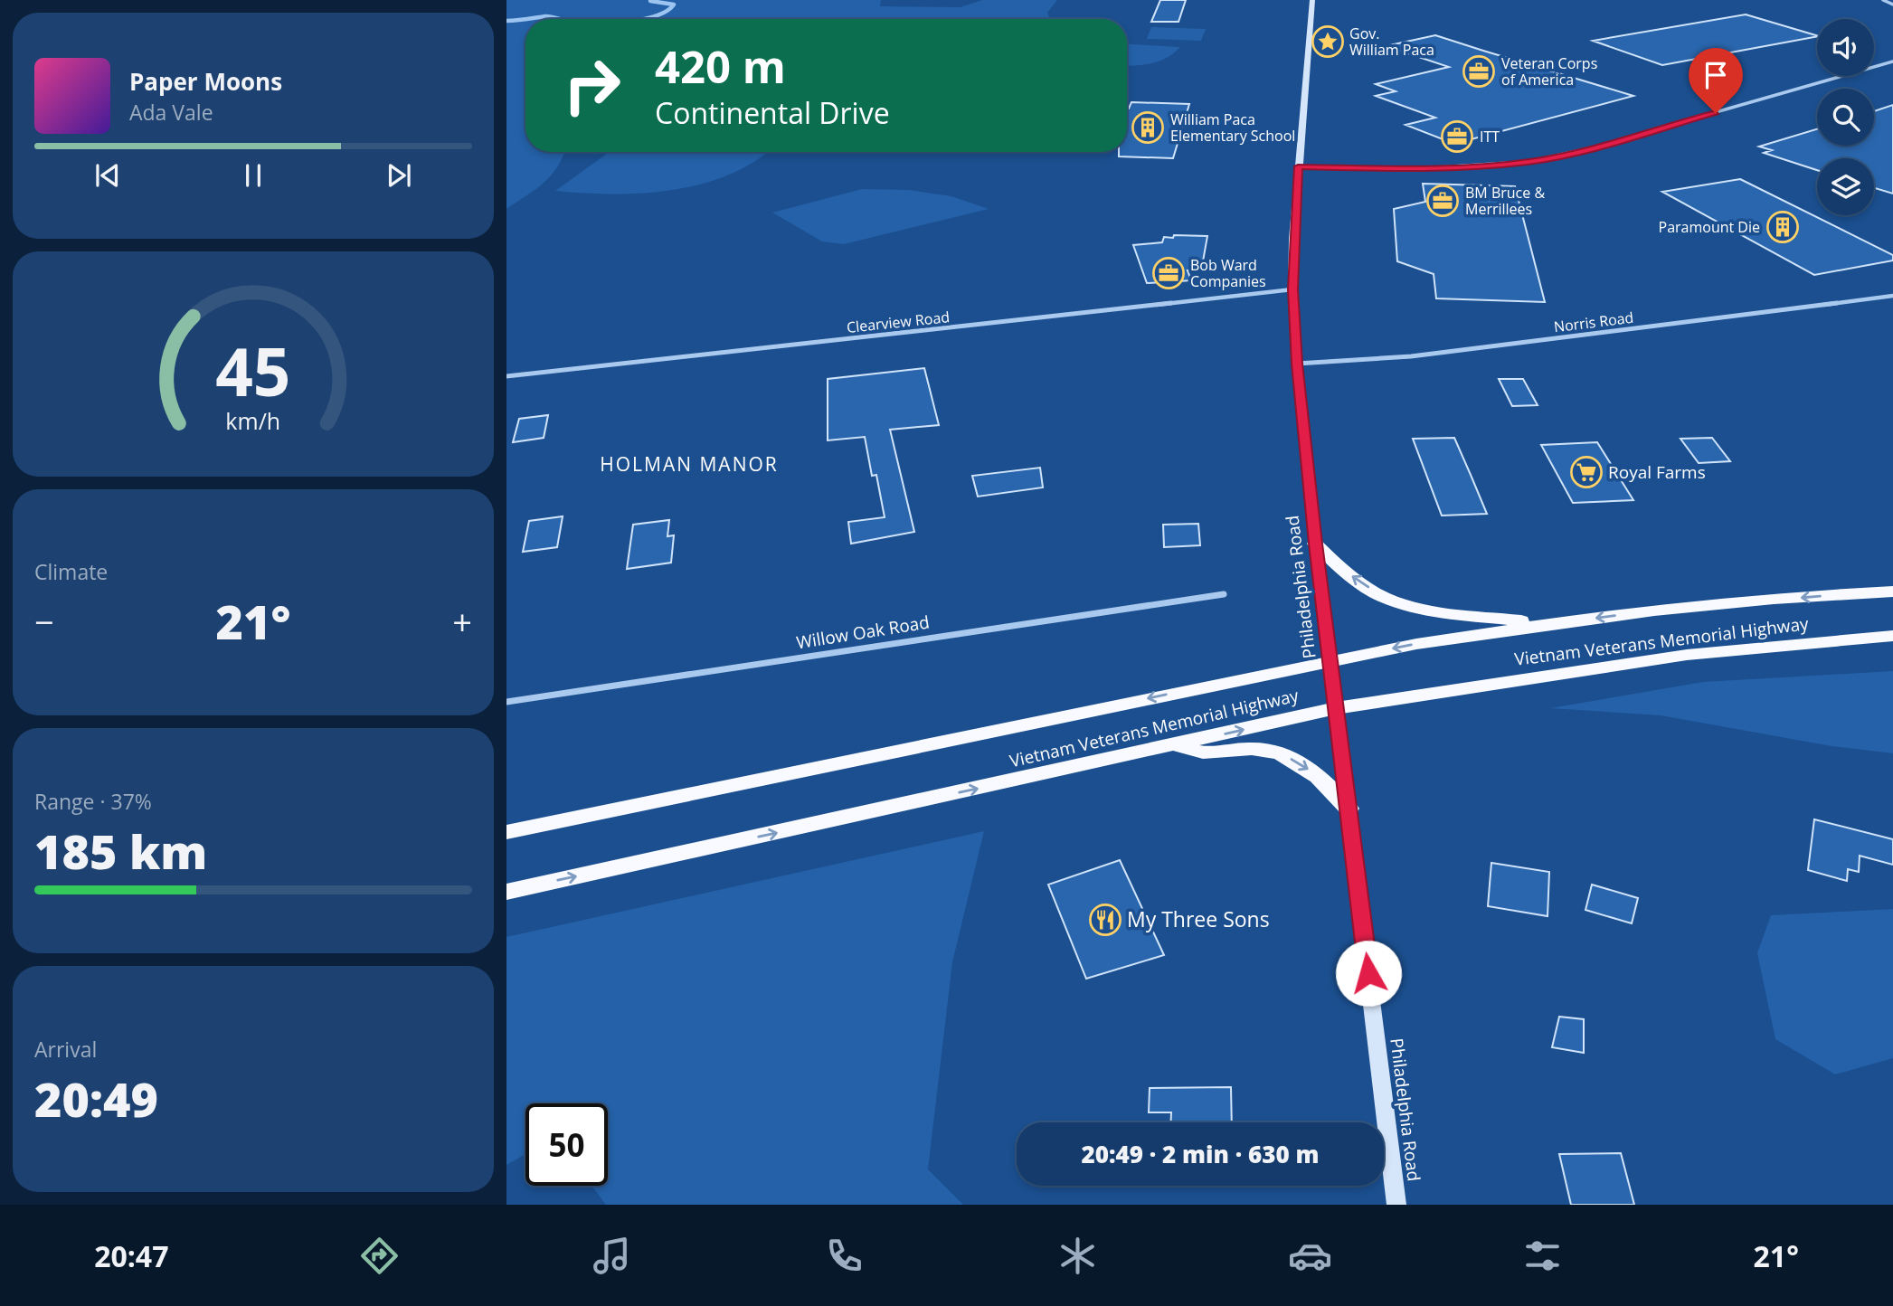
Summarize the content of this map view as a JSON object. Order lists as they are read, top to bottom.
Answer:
{
  "streets": {
    "highway": ["Vietnam Veterans Memorial Highway"],
    "main road": ["Philadelphia Road"],
    "street": ["Clearview Road", "Norris Road", "Willow Oak Road"]
  },
  "crossings": [
    ["Clearview Road", "Philadelphia Road"],
    ["Norris Road", "Philadelphia Road"],
    ["Philadelphia Road", "Vietnam Veterans Memorial Highway"]
  ],
  "districts": ["HOLMAN MANOR"],
  "places": {
    "place": ["Gov. William Paca"],
    "office": [
      "Veteran Corps of America",
      "ITT",
      "BM Bruce & Merrillees",
      "Bob Ward Companies"
    ],
    "building": ["William Paca Elementary School", "Paramount Die"],
    "supermarket": ["Royal Farms"],
    "restaurant": ["My Three Sons"]
  },
  "page": {
    "turn": ["420 m", "Continental Drive"],
    "song": ["Paper Moons", "Ada Vale"],
    "tile": [
      "Climate",
      ["Range · 37%", "185 km"],
      ["Arrival", "20:49"]
    ],
    "heat": ["−", "21°", "+"],
    "limit": "50",
    "trip": "20:49 · 2 min · 630 m",
    "tabs": ["20:47", "21°"],
    "gauge": ["45", "km/h"]
  }
}
